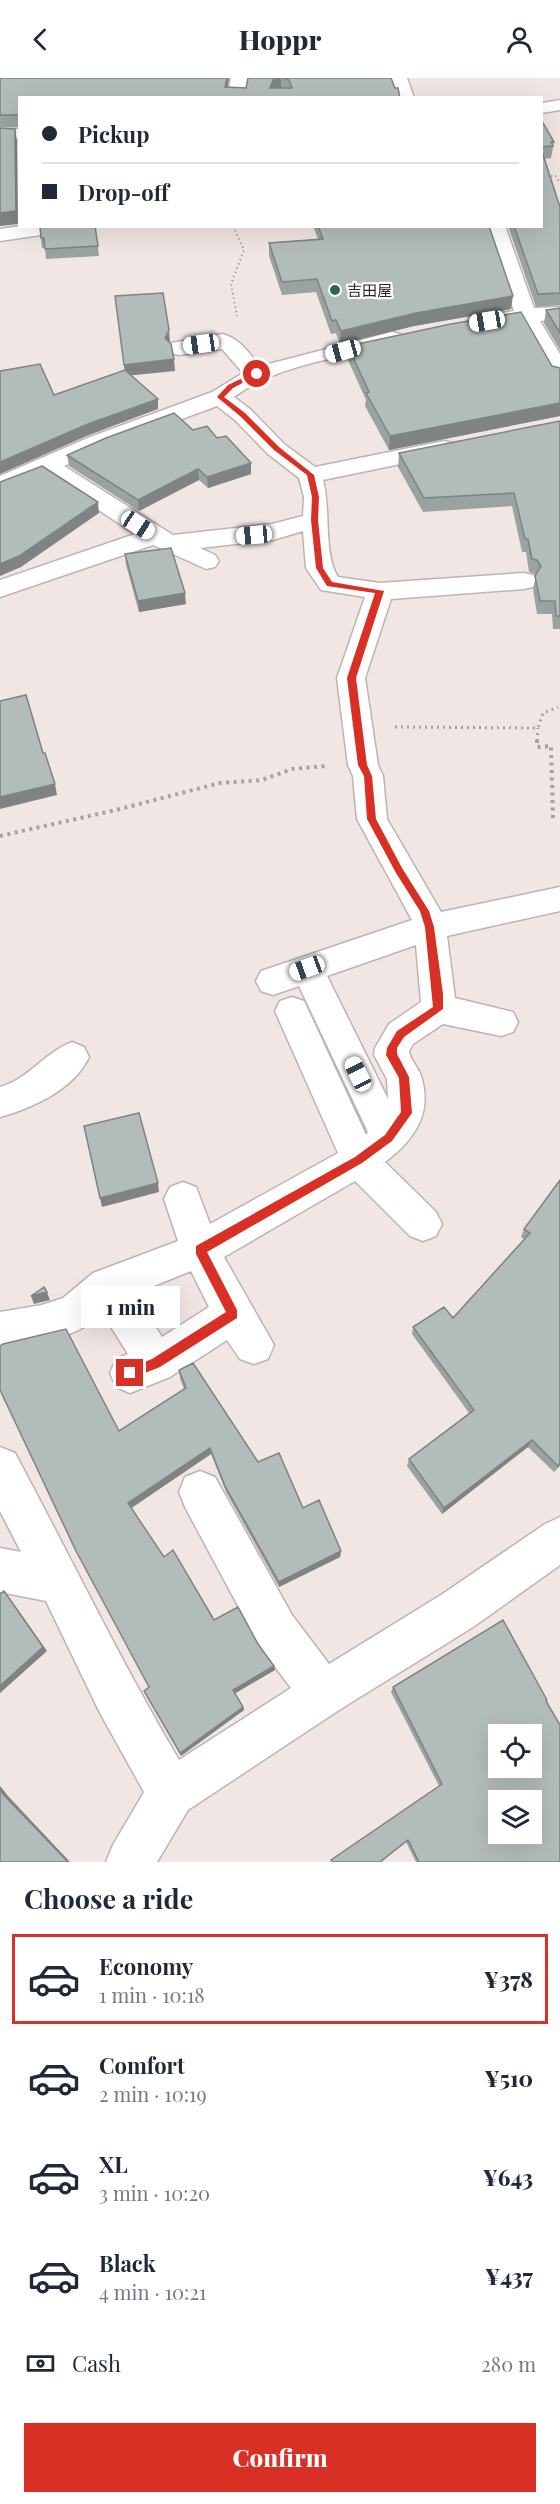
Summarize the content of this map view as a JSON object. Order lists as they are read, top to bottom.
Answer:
{
  "places": ["吉田屋"],
  "page": {
    "header": "Hoppr",
    "banner": ["Pickup", "Drop-off"],
    "bubble": "1 min",
    "heading": "Choose a ride",
    "list": [
      {
        "name": "Economy",
        "note": "1 min · 10:18",
        "value": "¥378"
      },
      {
        "name": "Comfort",
        "note": "2 min · 10:19",
        "value": "¥510"
      },
      {
        "name": "XL",
        "note": "3 min · 10:20",
        "value": "¥643"
      },
      {
        "name": "Black",
        "note": "4 min · 10:21",
        "value": "¥437"
      }
    ],
    "pay": ["Cash", "280 m"],
    "buttons": "Confirm"
  }
}
